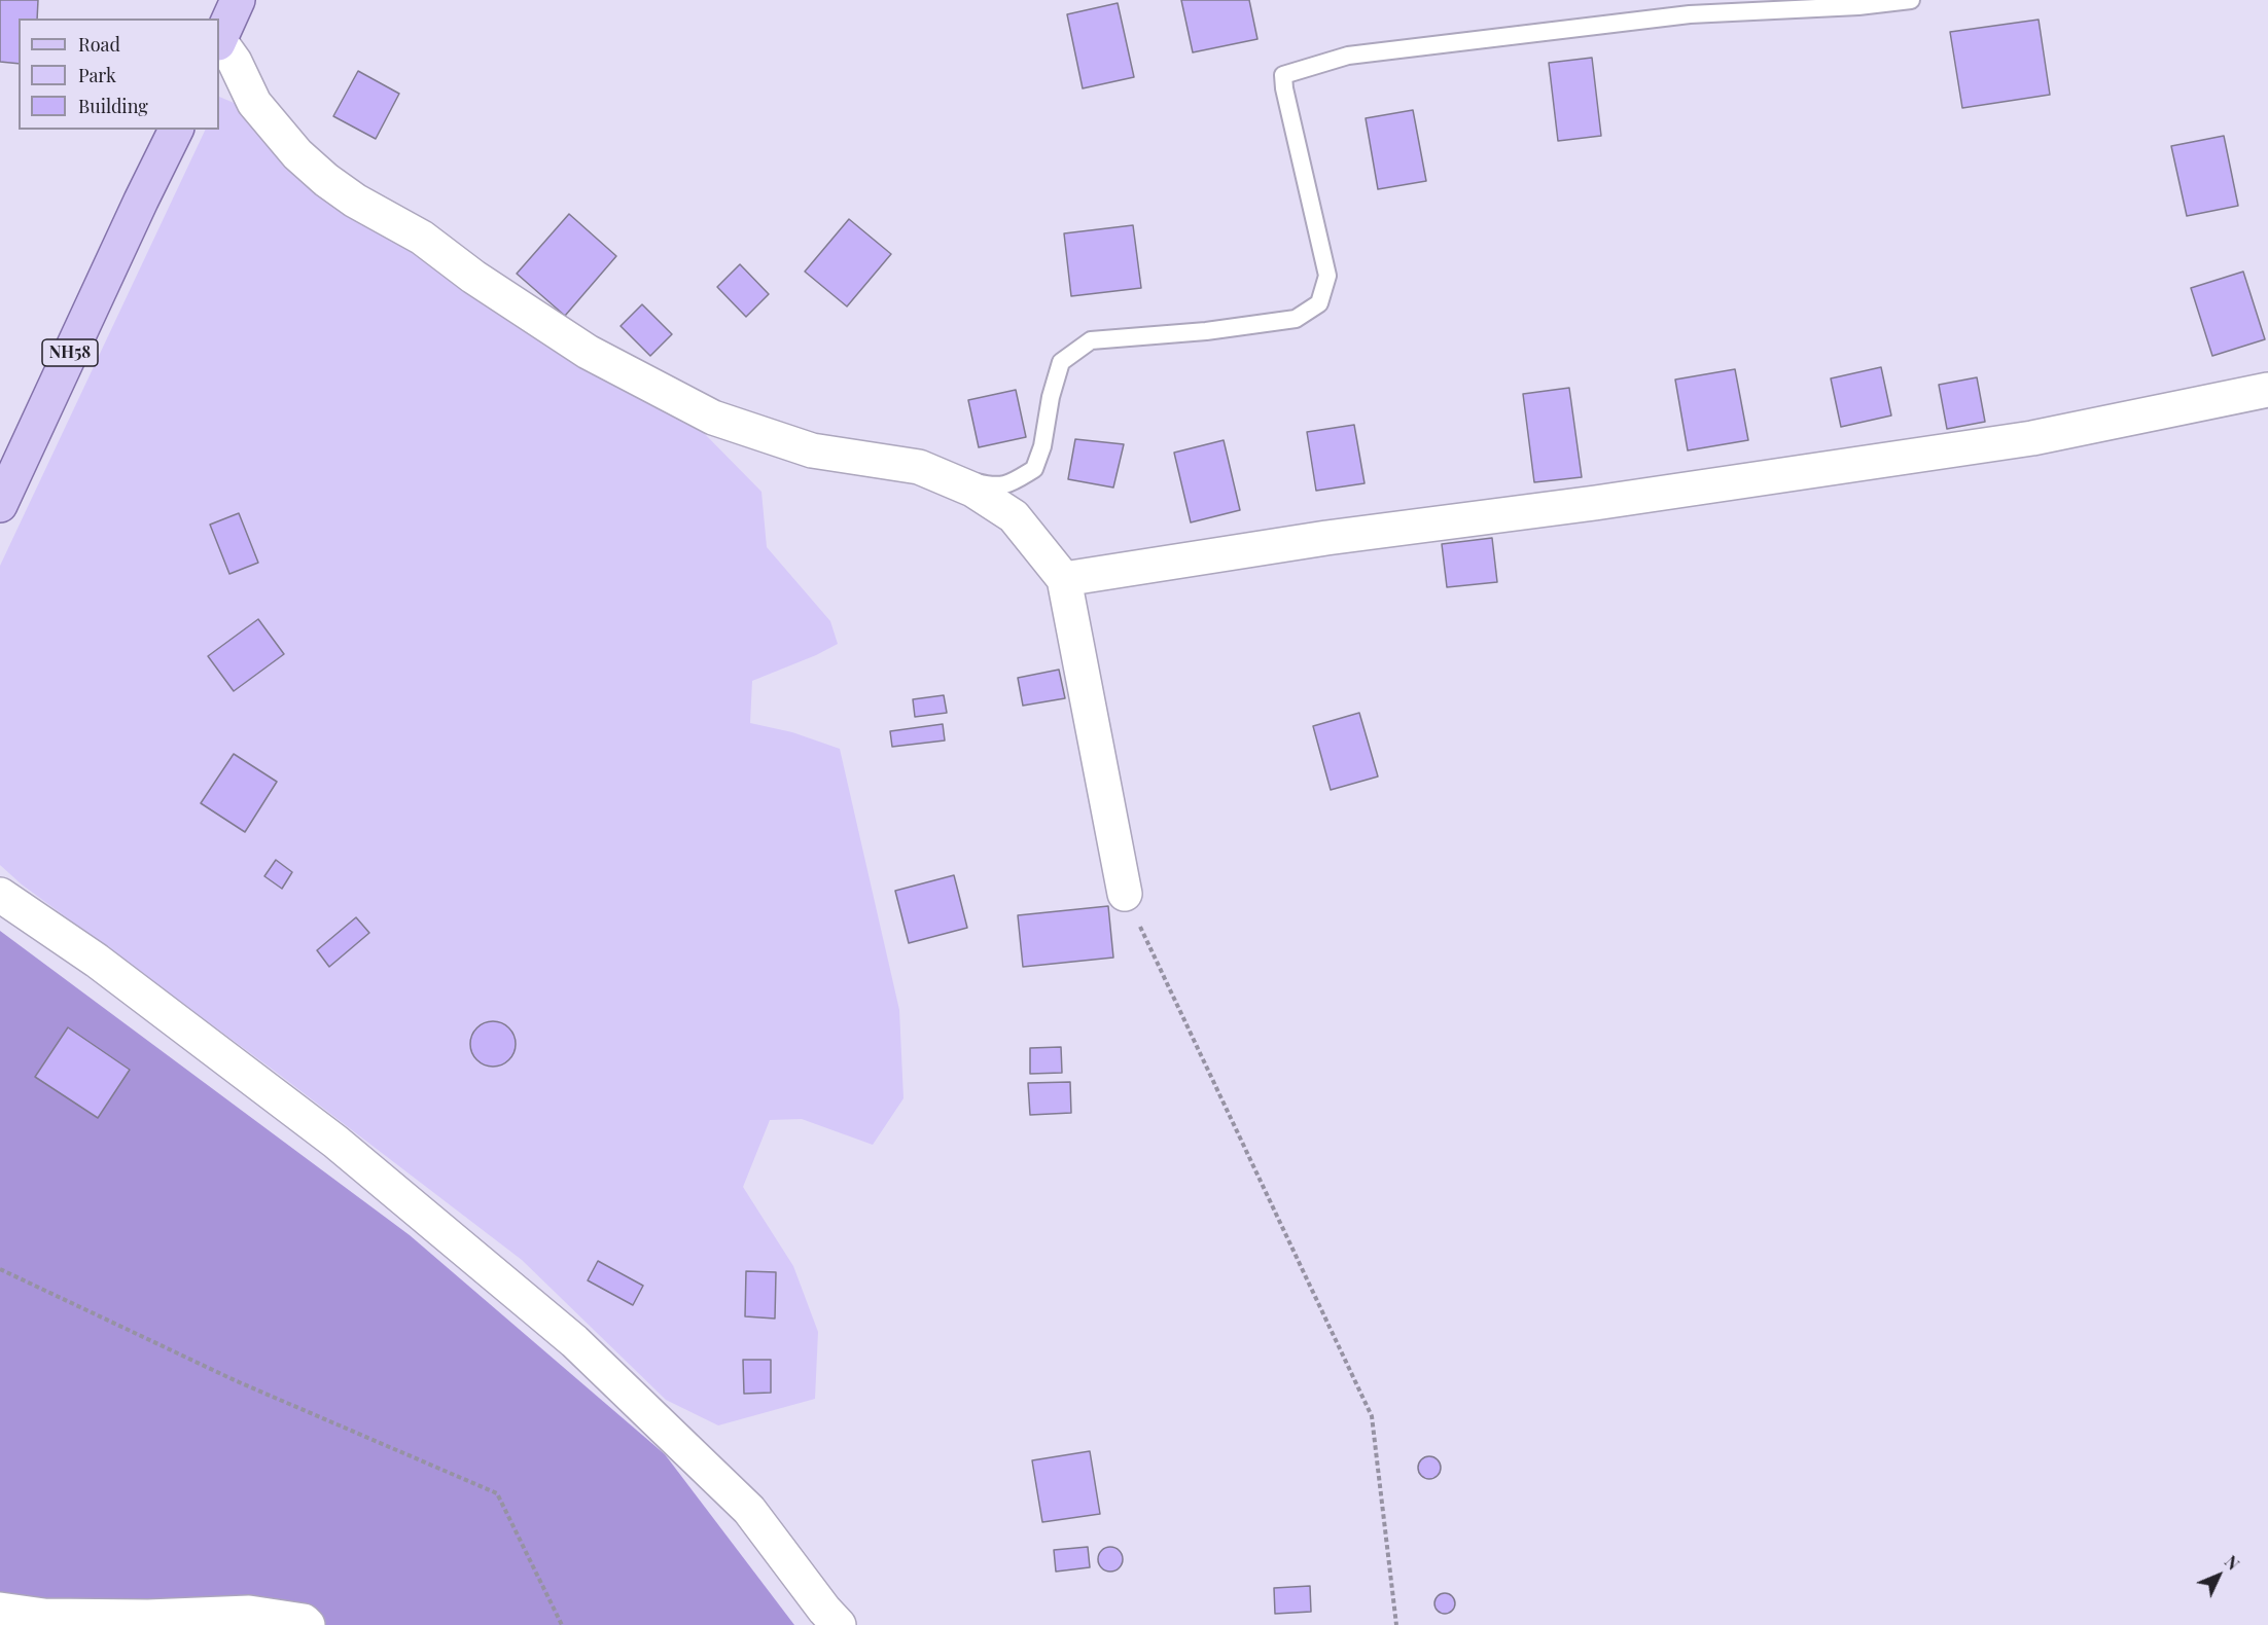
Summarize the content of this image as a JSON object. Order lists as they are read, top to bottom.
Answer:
{
  "streets": {
    "main road": ["NH58"]
  },
  "legend": ["Road", "Park", "Building"],
  "north": "top right"
}
